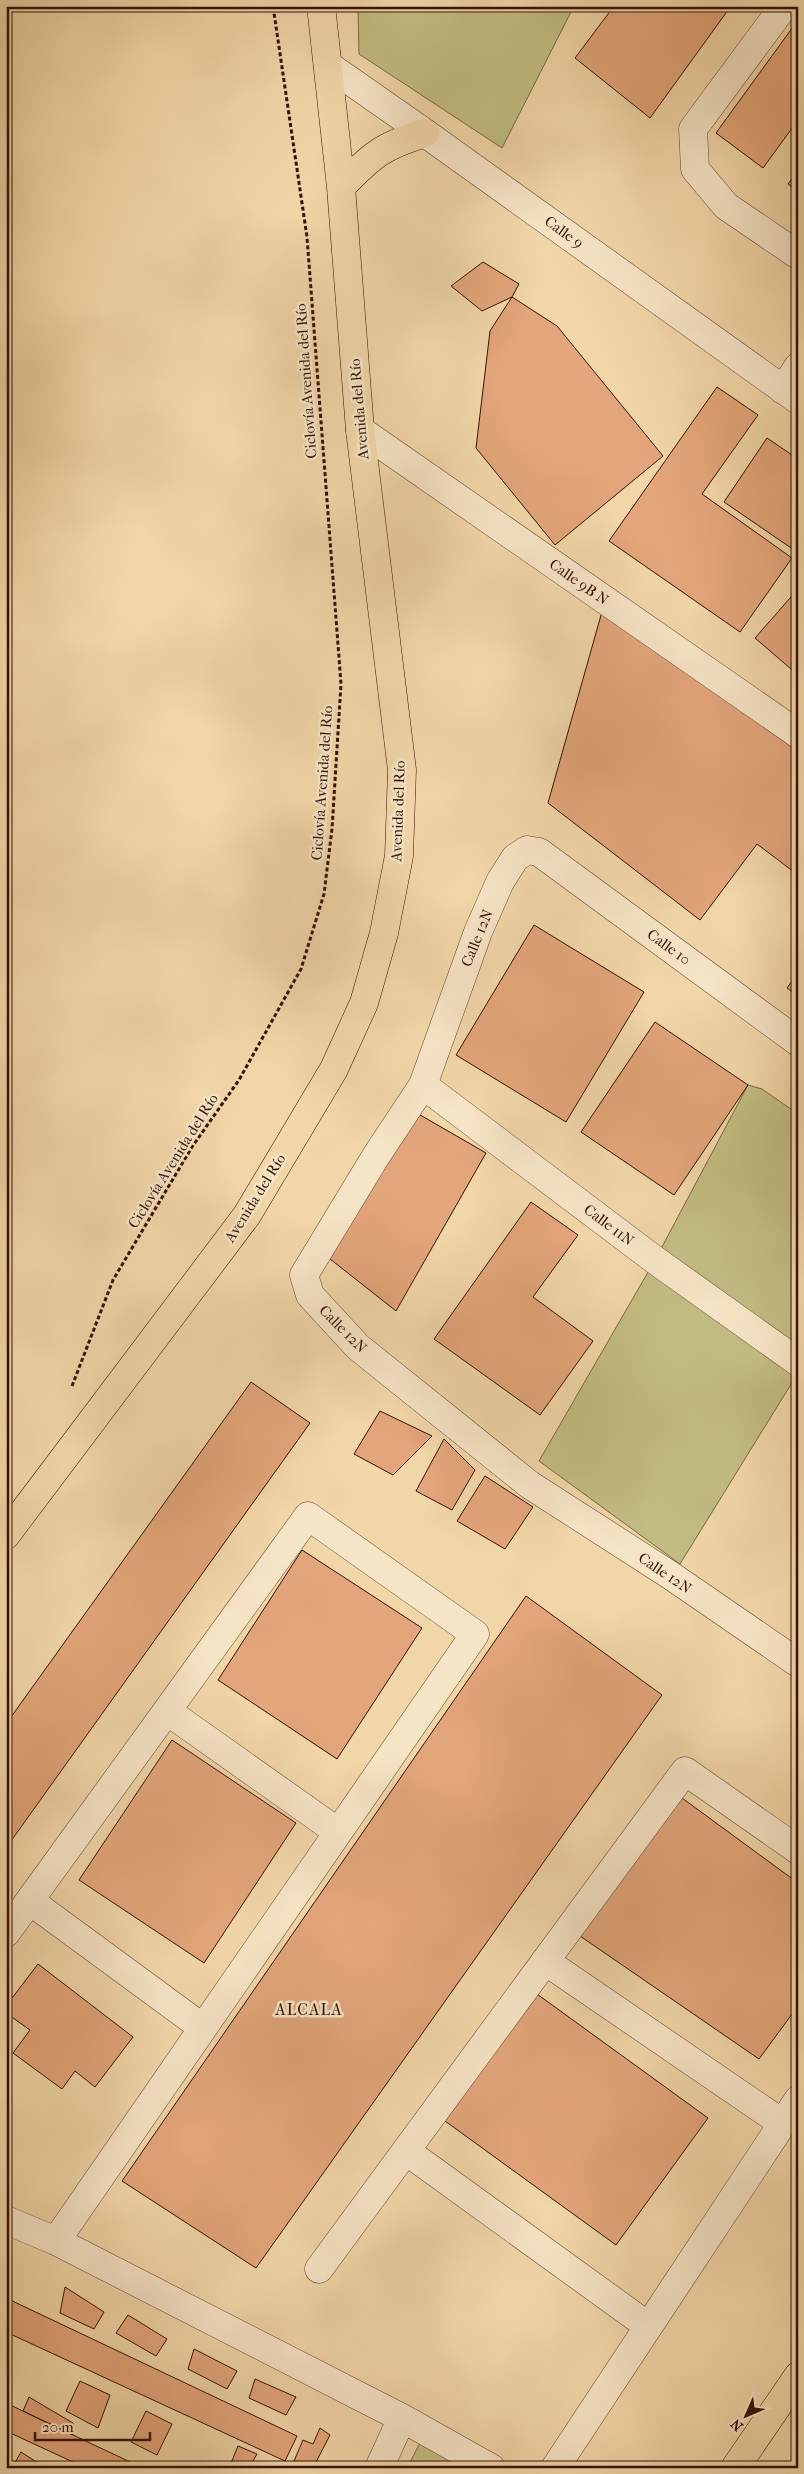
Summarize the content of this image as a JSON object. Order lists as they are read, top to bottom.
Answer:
{
  "streets": {
    "main road": ["Avenida del Río"],
    "street": [
      "Calle 9",
      "Calle 9B N",
      "Calle 12N",
      "Calle 10",
      "Calle 11N"
    ],
    "path": ["Ciclovía Avenida del Río"]
  },
  "crossings": [
    ["Calle 9", "Avenida del Río"],
    ["Avenida del Río", "Calle 9B N"],
    ["Calle 12N", "Calle 10"],
    ["Calle 12N", "Calle 11N"]
  ],
  "districts": ["ALCALA"],
  "scale_bar": "20 m",
  "north": "bottom left"
}
